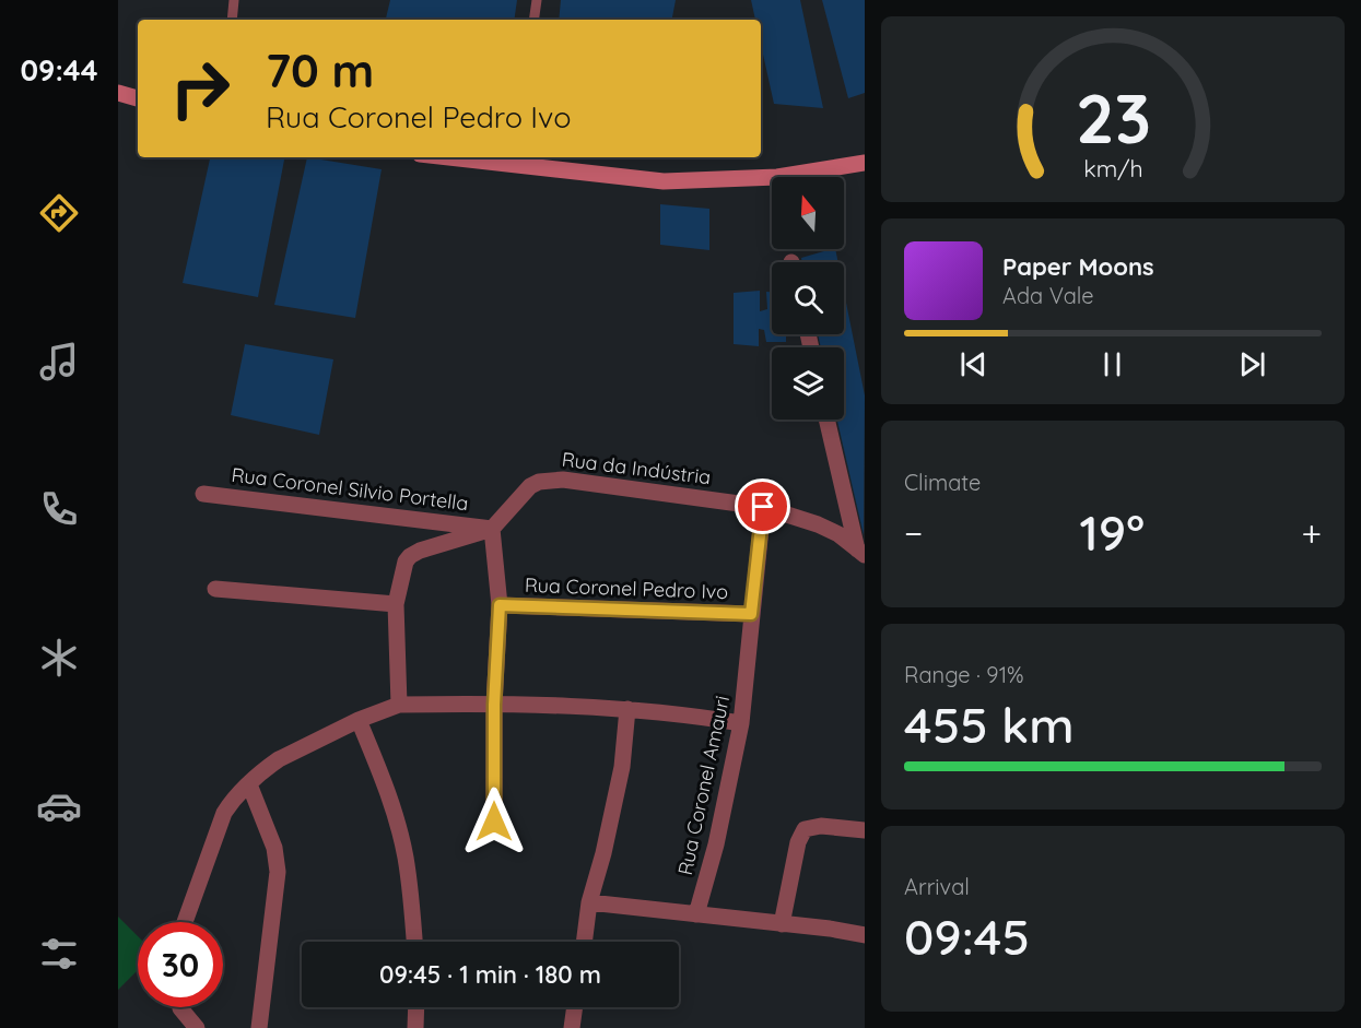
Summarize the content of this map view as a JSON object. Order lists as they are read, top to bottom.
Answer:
{
  "streets": {
    "street": [
      "Rua da Indústria",
      "Rua Coronel Silvio Portella",
      "Rua Coronel Pedro Ivo",
      "Rua Coronel Amauri"
    ]
  },
  "crossings": [
    ["Rua da Indústria", "Rua Coronel Silvio Portella"],
    ["Rua da Indústria", "Rua Coronel Amauri"],
    ["Rua Coronel Pedro Ivo", "Rua Coronel Amauri"]
  ],
  "north": "top",
  "page": {
    "tabs": "09:44",
    "turn": ["70 m", "Rua Coronel Pedro Ivo"],
    "song": ["Paper Moons", "Ada Vale"],
    "tile": [
      "Climate",
      ["Range · 91%", "455 km"],
      ["Arrival", "09:45"]
    ],
    "heat": ["−", "19°", "+"],
    "limit": "30",
    "trip": "09:45 · 1 min · 180 m",
    "gauge": ["23", "km/h"]
  }
}
